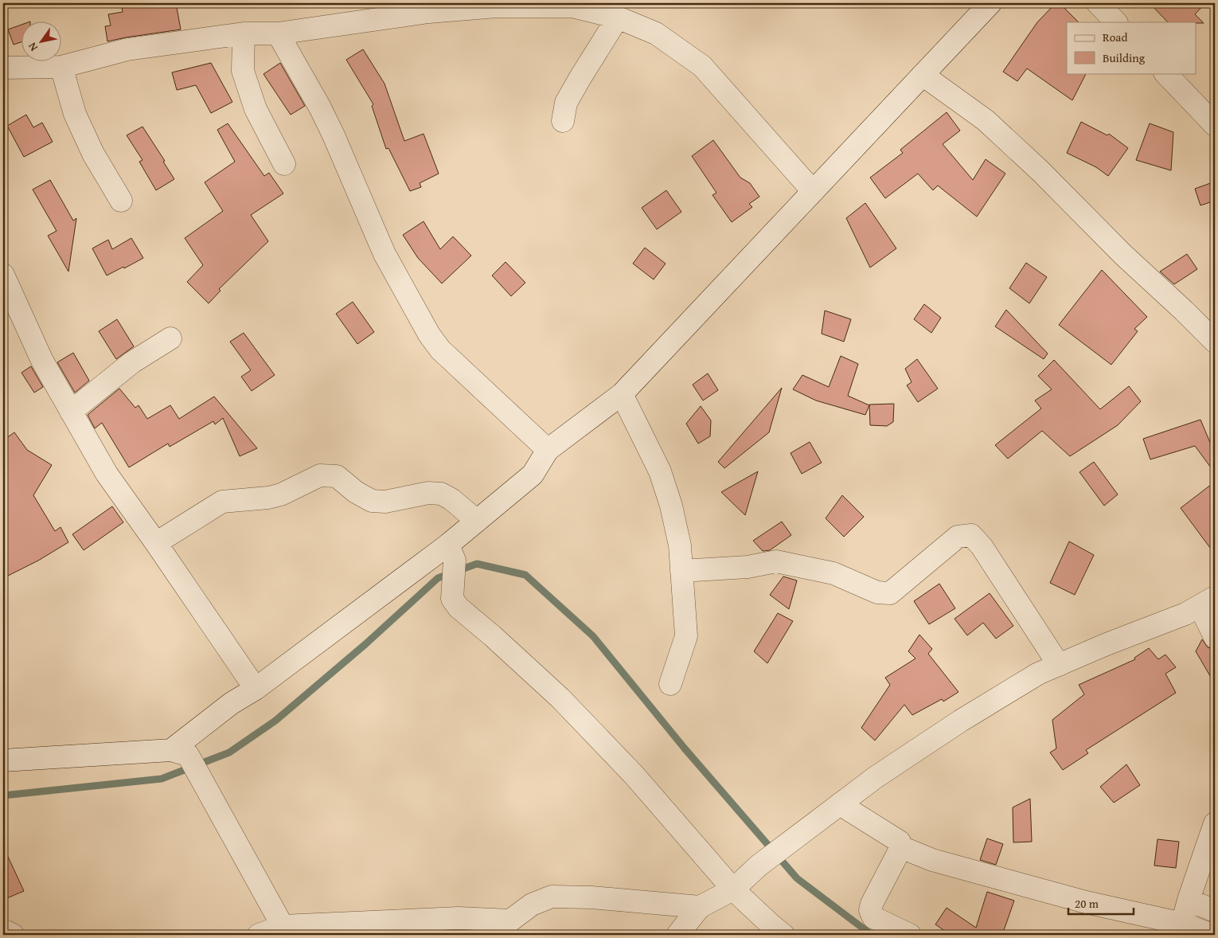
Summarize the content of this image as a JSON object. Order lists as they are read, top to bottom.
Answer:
{
  "legend": ["Road", "Building"],
  "scale_bar": "20 m",
  "north": "bottom left"
}
